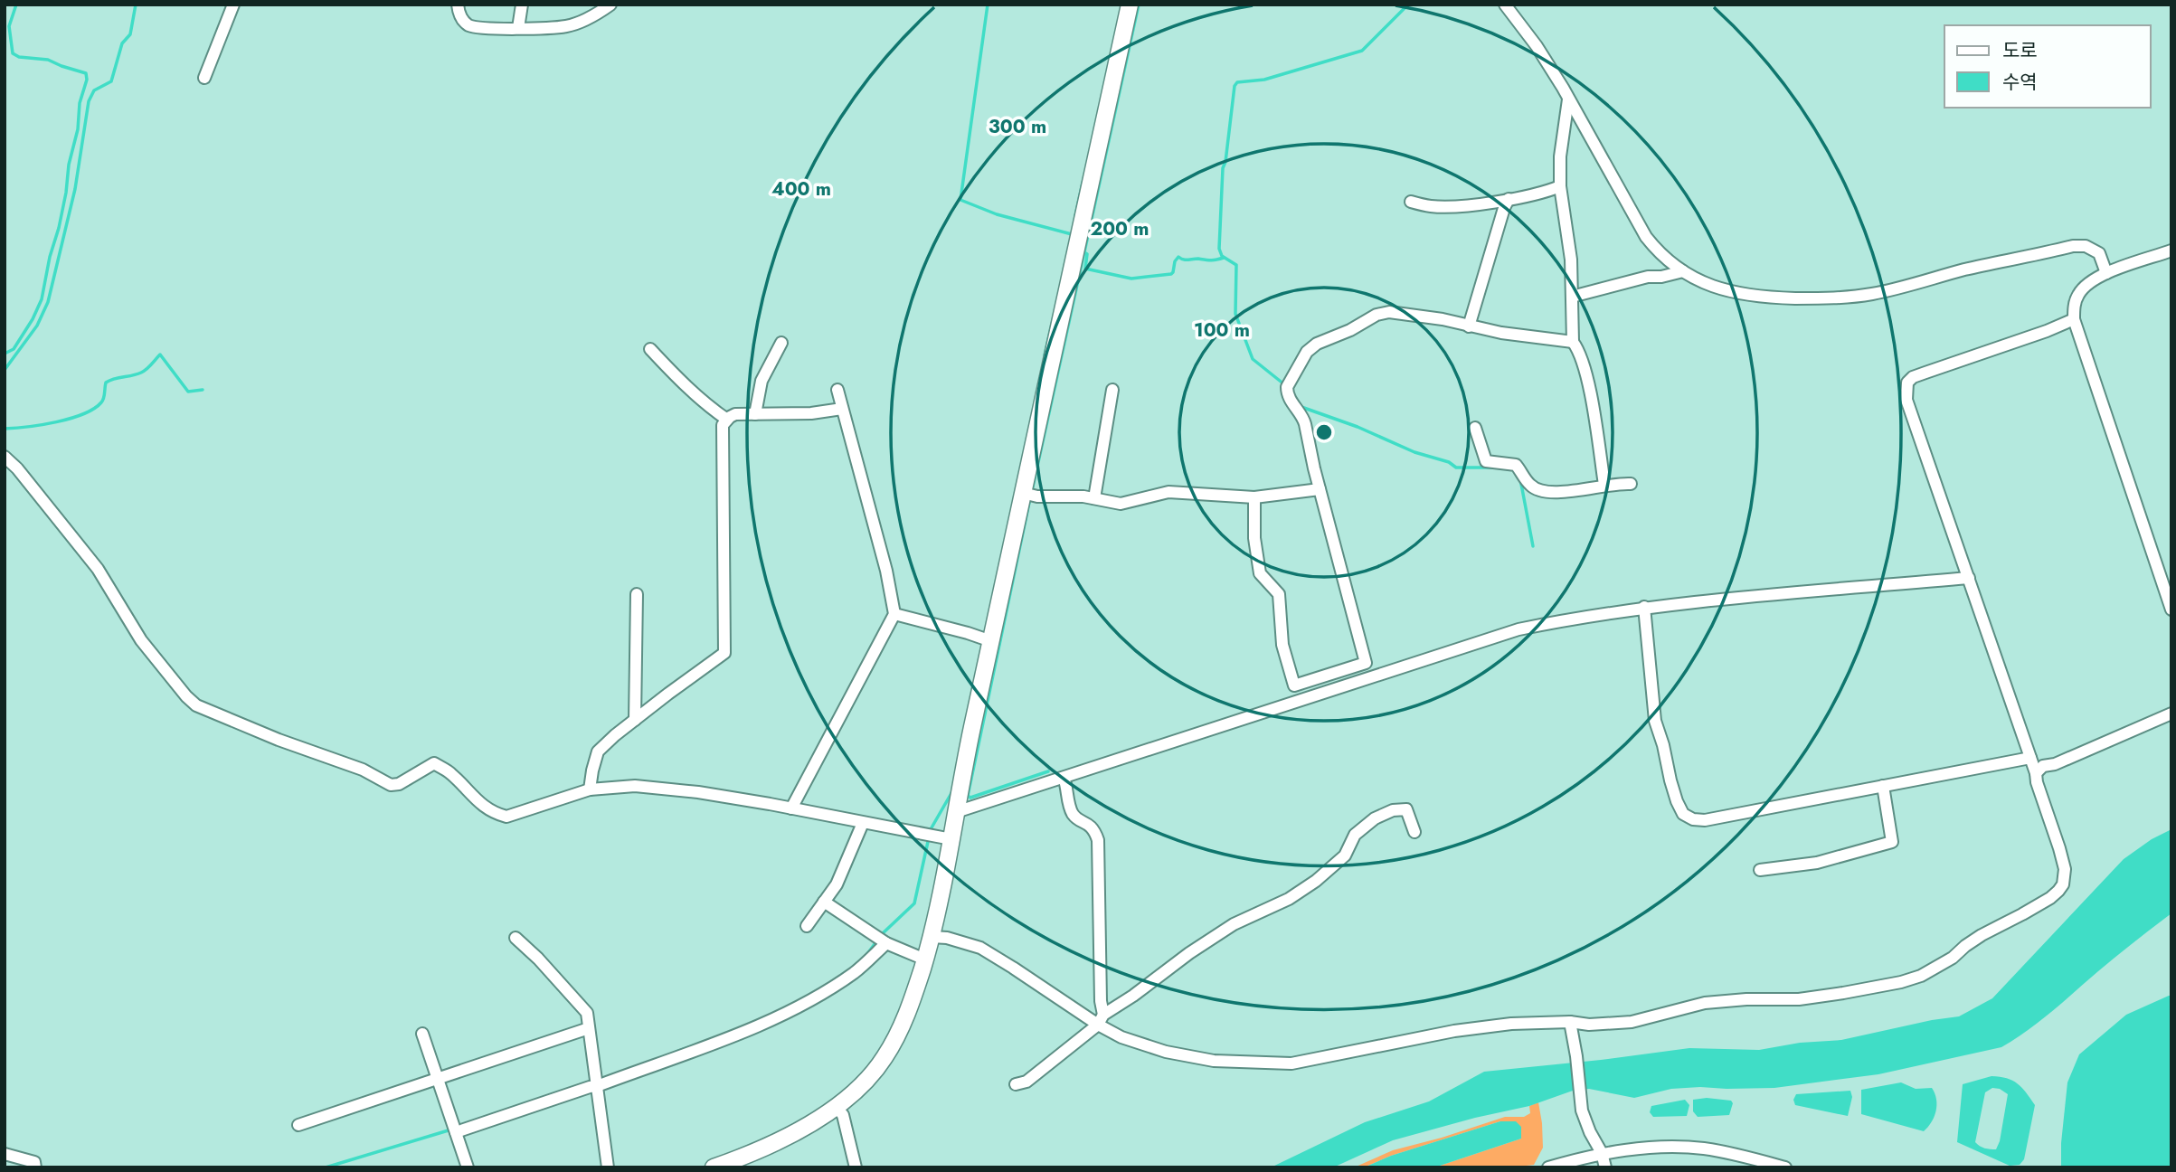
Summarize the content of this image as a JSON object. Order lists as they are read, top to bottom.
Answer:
{
  "legend": ["도로", "수역"],
  "rings": [
    "300 m",
    "400 m",
    "200 m",
    "100 m"
  ]
}
